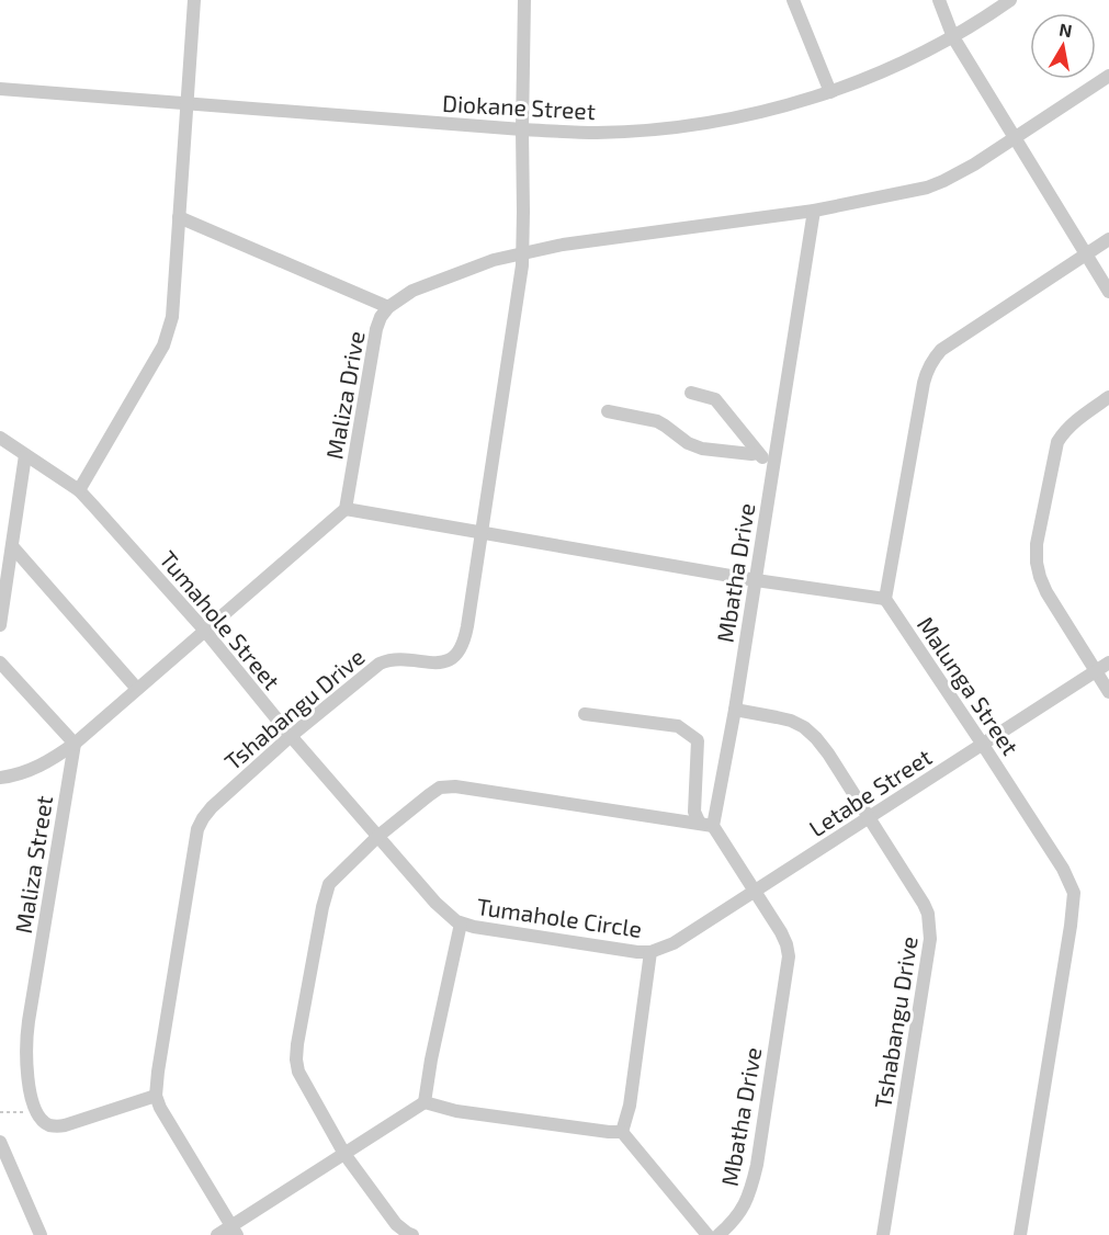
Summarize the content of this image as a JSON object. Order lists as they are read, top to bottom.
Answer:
{
  "streets": {
    "street": [
      "Diokane Street",
      "Maliza Drive",
      "Mbatha Drive",
      "Tumahole Street",
      "Malunga Street",
      "Tshabangu Drive",
      "Letabe Street",
      "Maliza Street",
      "Tumahole Circle"
    ]
  },
  "crossings": [
    ["Diokane Street", "Tshabangu Drive"],
    ["Maliza Drive", "Mbatha Drive"],
    ["Maliza Drive", "Tshabangu Drive"],
    ["Mbatha Drive", "Tshabangu Drive"],
    ["Mbatha Drive", "Letabe Street"],
    ["Tumahole Street", "Tshabangu Drive"],
    ["Tumahole Street", "Tumahole Circle"],
    ["Malunga Street", "Letabe Street"],
    ["Tshabangu Drive", "Letabe Street"],
    ["Letabe Street", "Tumahole Circle"]
  ],
  "north": "top"
}
